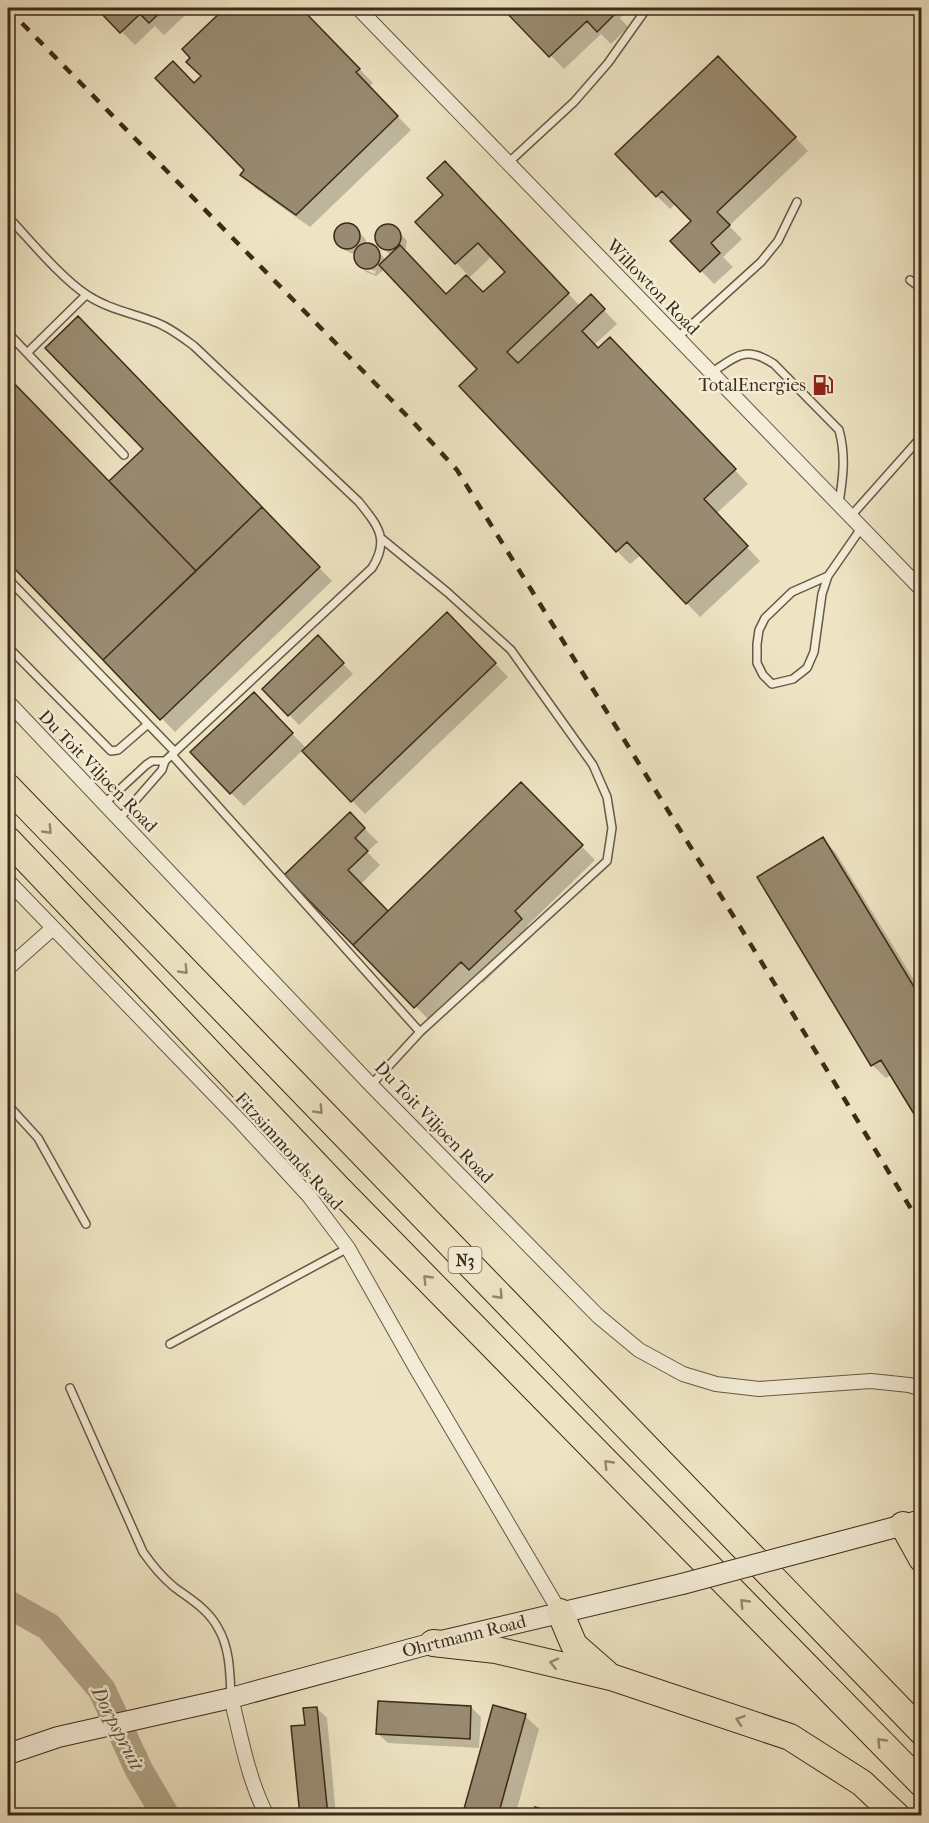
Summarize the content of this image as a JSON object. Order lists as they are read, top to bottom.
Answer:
{
  "streets": {
    "highway": ["N3"],
    "main road": ["Ohrtmann Road"],
    "street": ["Willowton Road", "Du Toit Viljoen Road", "Fitzsimmonds Road"]
  },
  "crossings": [
    ["Fitzsimmonds Road", "Ohrtmann Road"]
  ],
  "water": ["Dorpspruit"],
  "places": {
    "fuel station": ["TotalEnergies"]
  }
}
